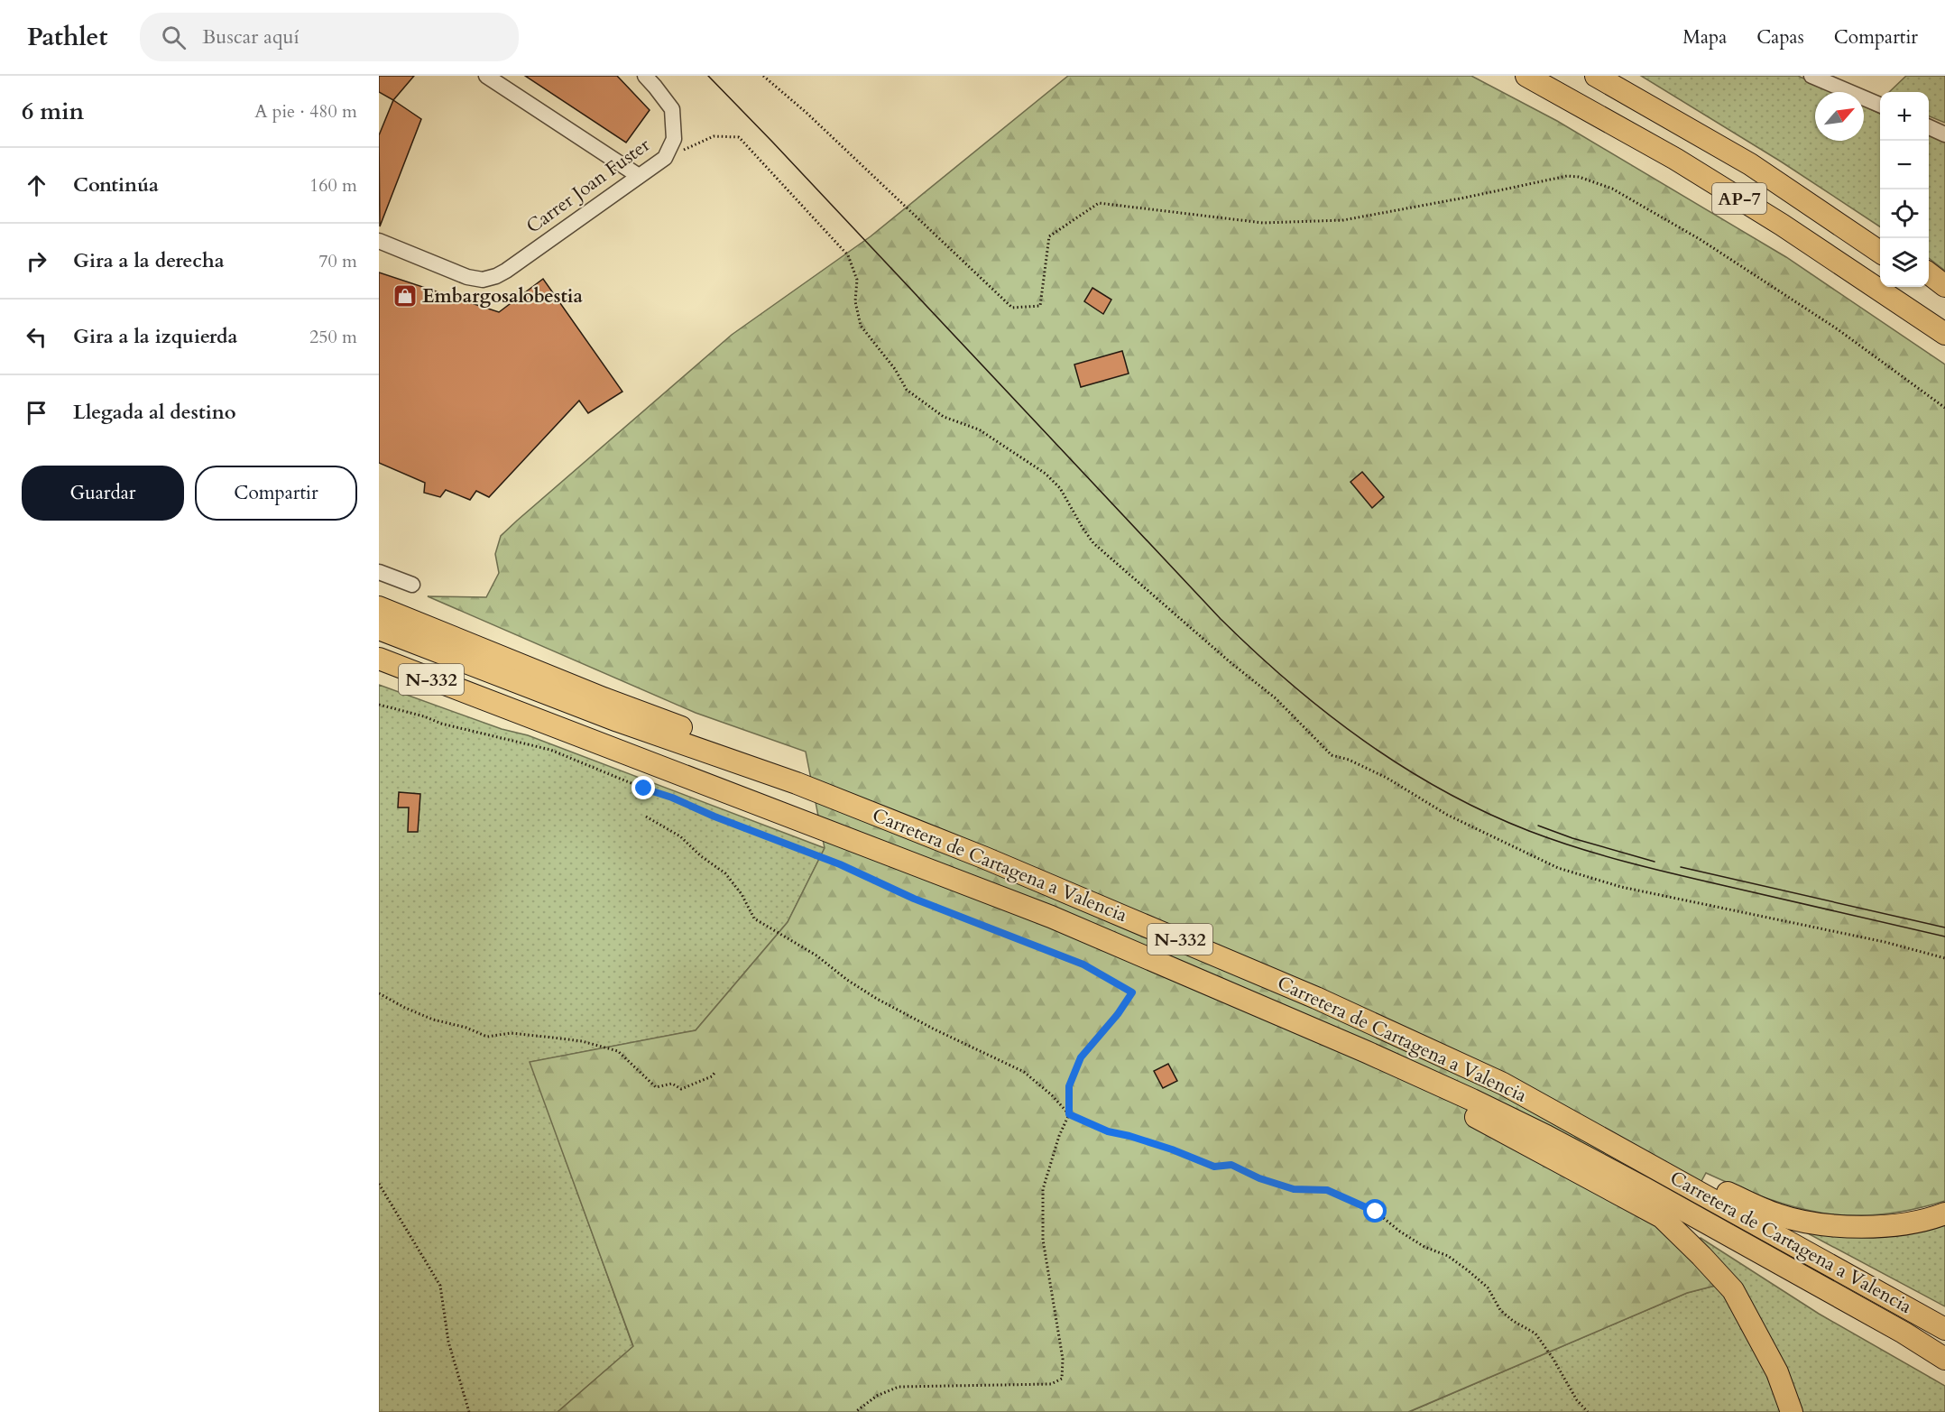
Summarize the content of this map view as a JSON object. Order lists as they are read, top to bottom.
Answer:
{
  "streets": {
    "highway": ["AP-7", "N-332", "Carretera de Cartagena a Valencia"],
    "street": ["Carrer Joan Fuster"]
  },
  "places": {
    "shop": ["Embargosalobestia"]
  },
  "north": "top right",
  "page": {
    "header": "Pathlet",
    "search": "Buscar aquí",
    "nav": ["Mapa", "Capas", "Compartir"],
    "heading": ["6 min", "A pie · 480 m"],
    "map_buttons": ["+", "−"],
    "list": [
      ["Continúa", "160 m"],
      ["Gira a la derecha", "70 m"],
      ["Gira a la izquierda", "250 m"],
      "Llegada al destino"
    ],
    "buttons": ["Guardar", "Compartir"]
  }
}
